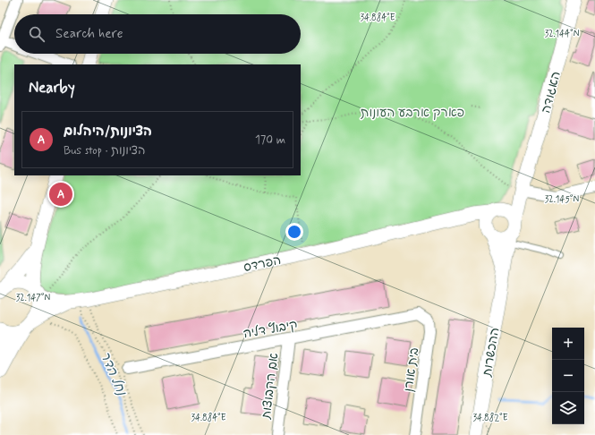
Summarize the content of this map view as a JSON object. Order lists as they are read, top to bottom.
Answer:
{
  "streets": {
    "street": [
      "האגודה",
      "הפרדס",
      "קיבוץ דליה",
      "ההכשרות",
      "בית אורן",
      "אם הקבוצות"
    ]
  },
  "crossings": [
    ["האגודה", "הפרדס"],
    ["האגודה", "ההכשרות"],
    ["הפרדס", "ההכשרות"],
    ["קיבוץ דליה", "בית אורן"],
    ["קיבוץ דליה", "אם הקבוצות"]
  ],
  "water": ["נחל הדר"],
  "parks": ["פארק ארבע העונות"],
  "page": {
    "search": "Search here",
    "heading": "Nearby",
    "list": [
      {
        "mark": "A",
        "name": "הציונות/היהלום",
        "note": "Bus stop · הציונות",
        "value": "170 m"
      }
    ],
    "pins": "A",
    "map_buttons": ["+", "−"]
  },
  "coordinates": [
    "34.884°E",
    "32.144°N",
    "32.145°N",
    "32.147°N",
    "34.882°E"
  ]
}
